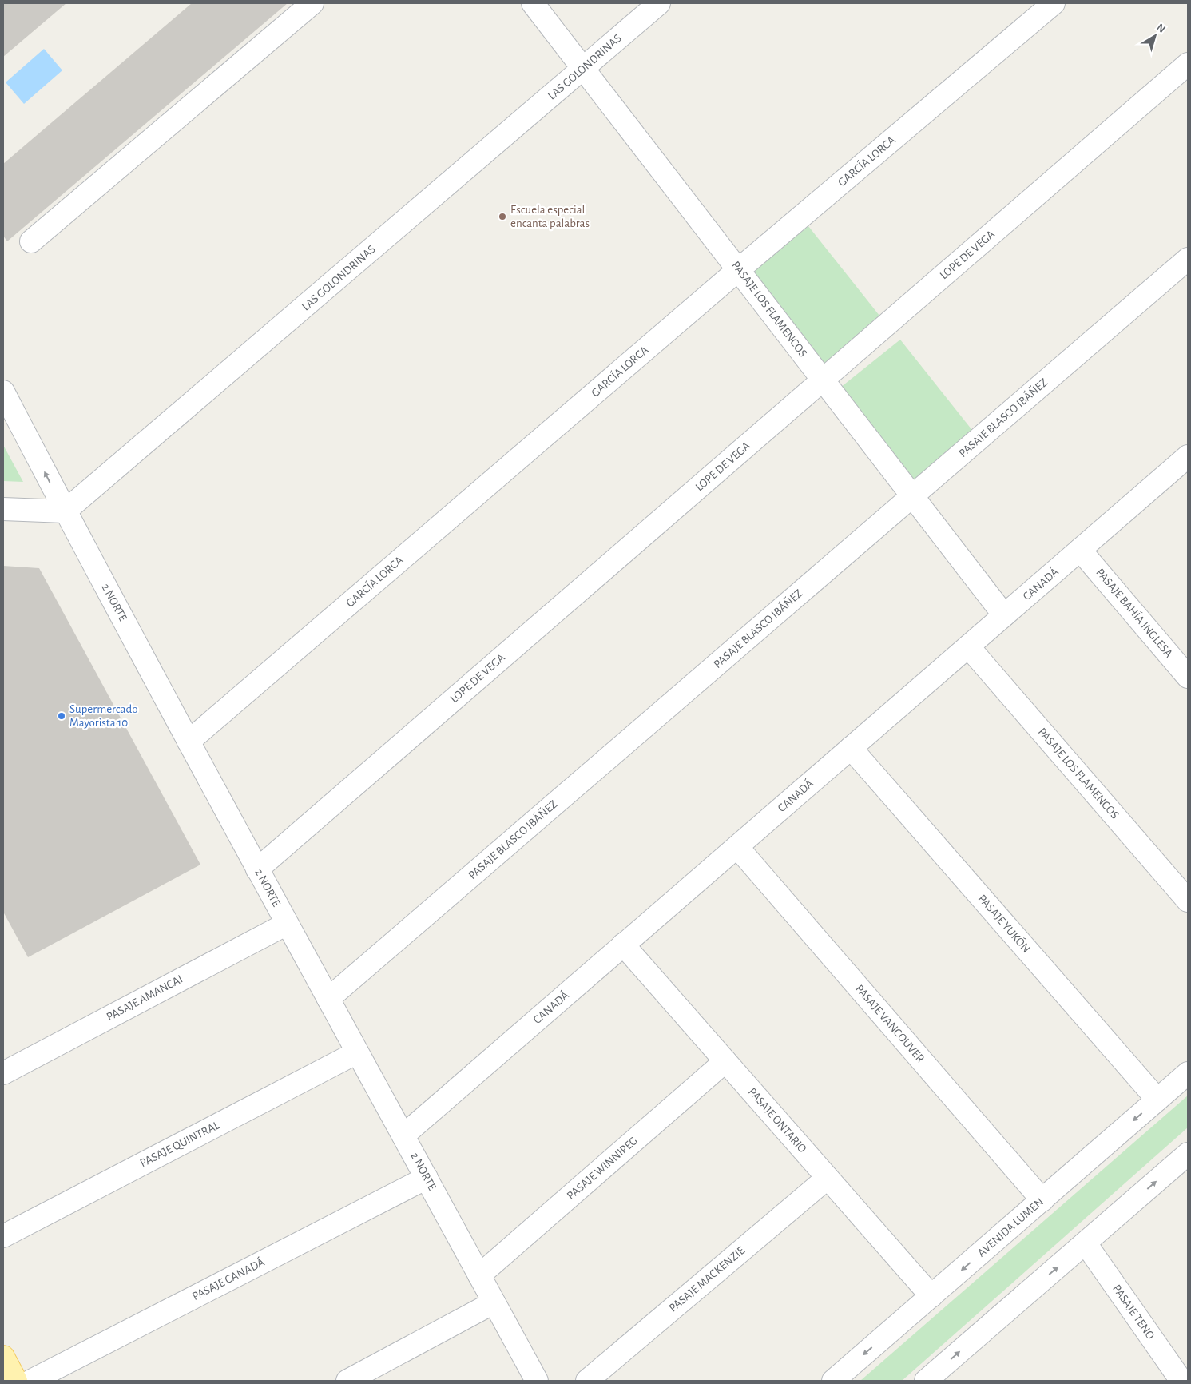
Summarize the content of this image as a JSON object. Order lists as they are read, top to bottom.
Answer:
{
  "streets": {
    "street": [
      "LAS GOLONDRINAS",
      "GARCÍA LORCA",
      "LOPE DE VEGA",
      "PASAJE LOS FLAMENCOS",
      "PASAJE BLASCO IBÁÑEZ",
      "CANADÁ",
      "2 NORTE",
      "PASAJE BAHÍA INGLESA",
      "PASAJE YUKÓN",
      "PASAJE AMANCAI",
      "PASAJE VANCOUVER",
      "PASAJE ONTARIO",
      "PASAJE QUINTRAL",
      "PASAJE WINNIPEG",
      "AVENIDA LUMEN",
      "PASAJE CANADÁ",
      "PASAJE MACKENZIE",
      "PASAJE TENO"
    ]
  },
  "crossings": [
    ["LAS GOLONDRINAS", "PASAJE LOS FLAMENCOS"],
    ["LAS GOLONDRINAS", "2 NORTE"],
    ["GARCÍA LORCA", "PASAJE LOS FLAMENCOS"],
    ["GARCÍA LORCA", "2 NORTE"],
    ["LOPE DE VEGA", "PASAJE LOS FLAMENCOS"],
    ["LOPE DE VEGA", "2 NORTE"],
    ["PASAJE LOS FLAMENCOS", "PASAJE BLASCO IBÁÑEZ"],
    ["PASAJE LOS FLAMENCOS", "CANADÁ"],
    ["PASAJE BLASCO IBÁÑEZ", "2 NORTE"],
    ["CANADÁ", "2 NORTE"],
    ["CANADÁ", "PASAJE BAHÍA INGLESA"],
    ["CANADÁ", "PASAJE YUKÓN"],
    ["CANADÁ", "PASAJE VANCOUVER"],
    ["CANADÁ", "PASAJE ONTARIO"],
    ["2 NORTE", "PASAJE AMANCAI"],
    ["2 NORTE", "PASAJE QUINTRAL"],
    ["2 NORTE", "PASAJE WINNIPEG"],
    ["2 NORTE", "PASAJE CANADÁ"],
    ["PASAJE YUKÓN", "AVENIDA LUMEN"],
    ["PASAJE VANCOUVER", "AVENIDA LUMEN"],
    ["PASAJE ONTARIO", "PASAJE WINNIPEG"],
    ["PASAJE ONTARIO", "AVENIDA LUMEN"],
    ["PASAJE ONTARIO", "PASAJE MACKENZIE"]
  ],
  "places": ["Escuela especial encanta palabras", "Supermercado Mayorista 10"],
  "north": "top right"
}
